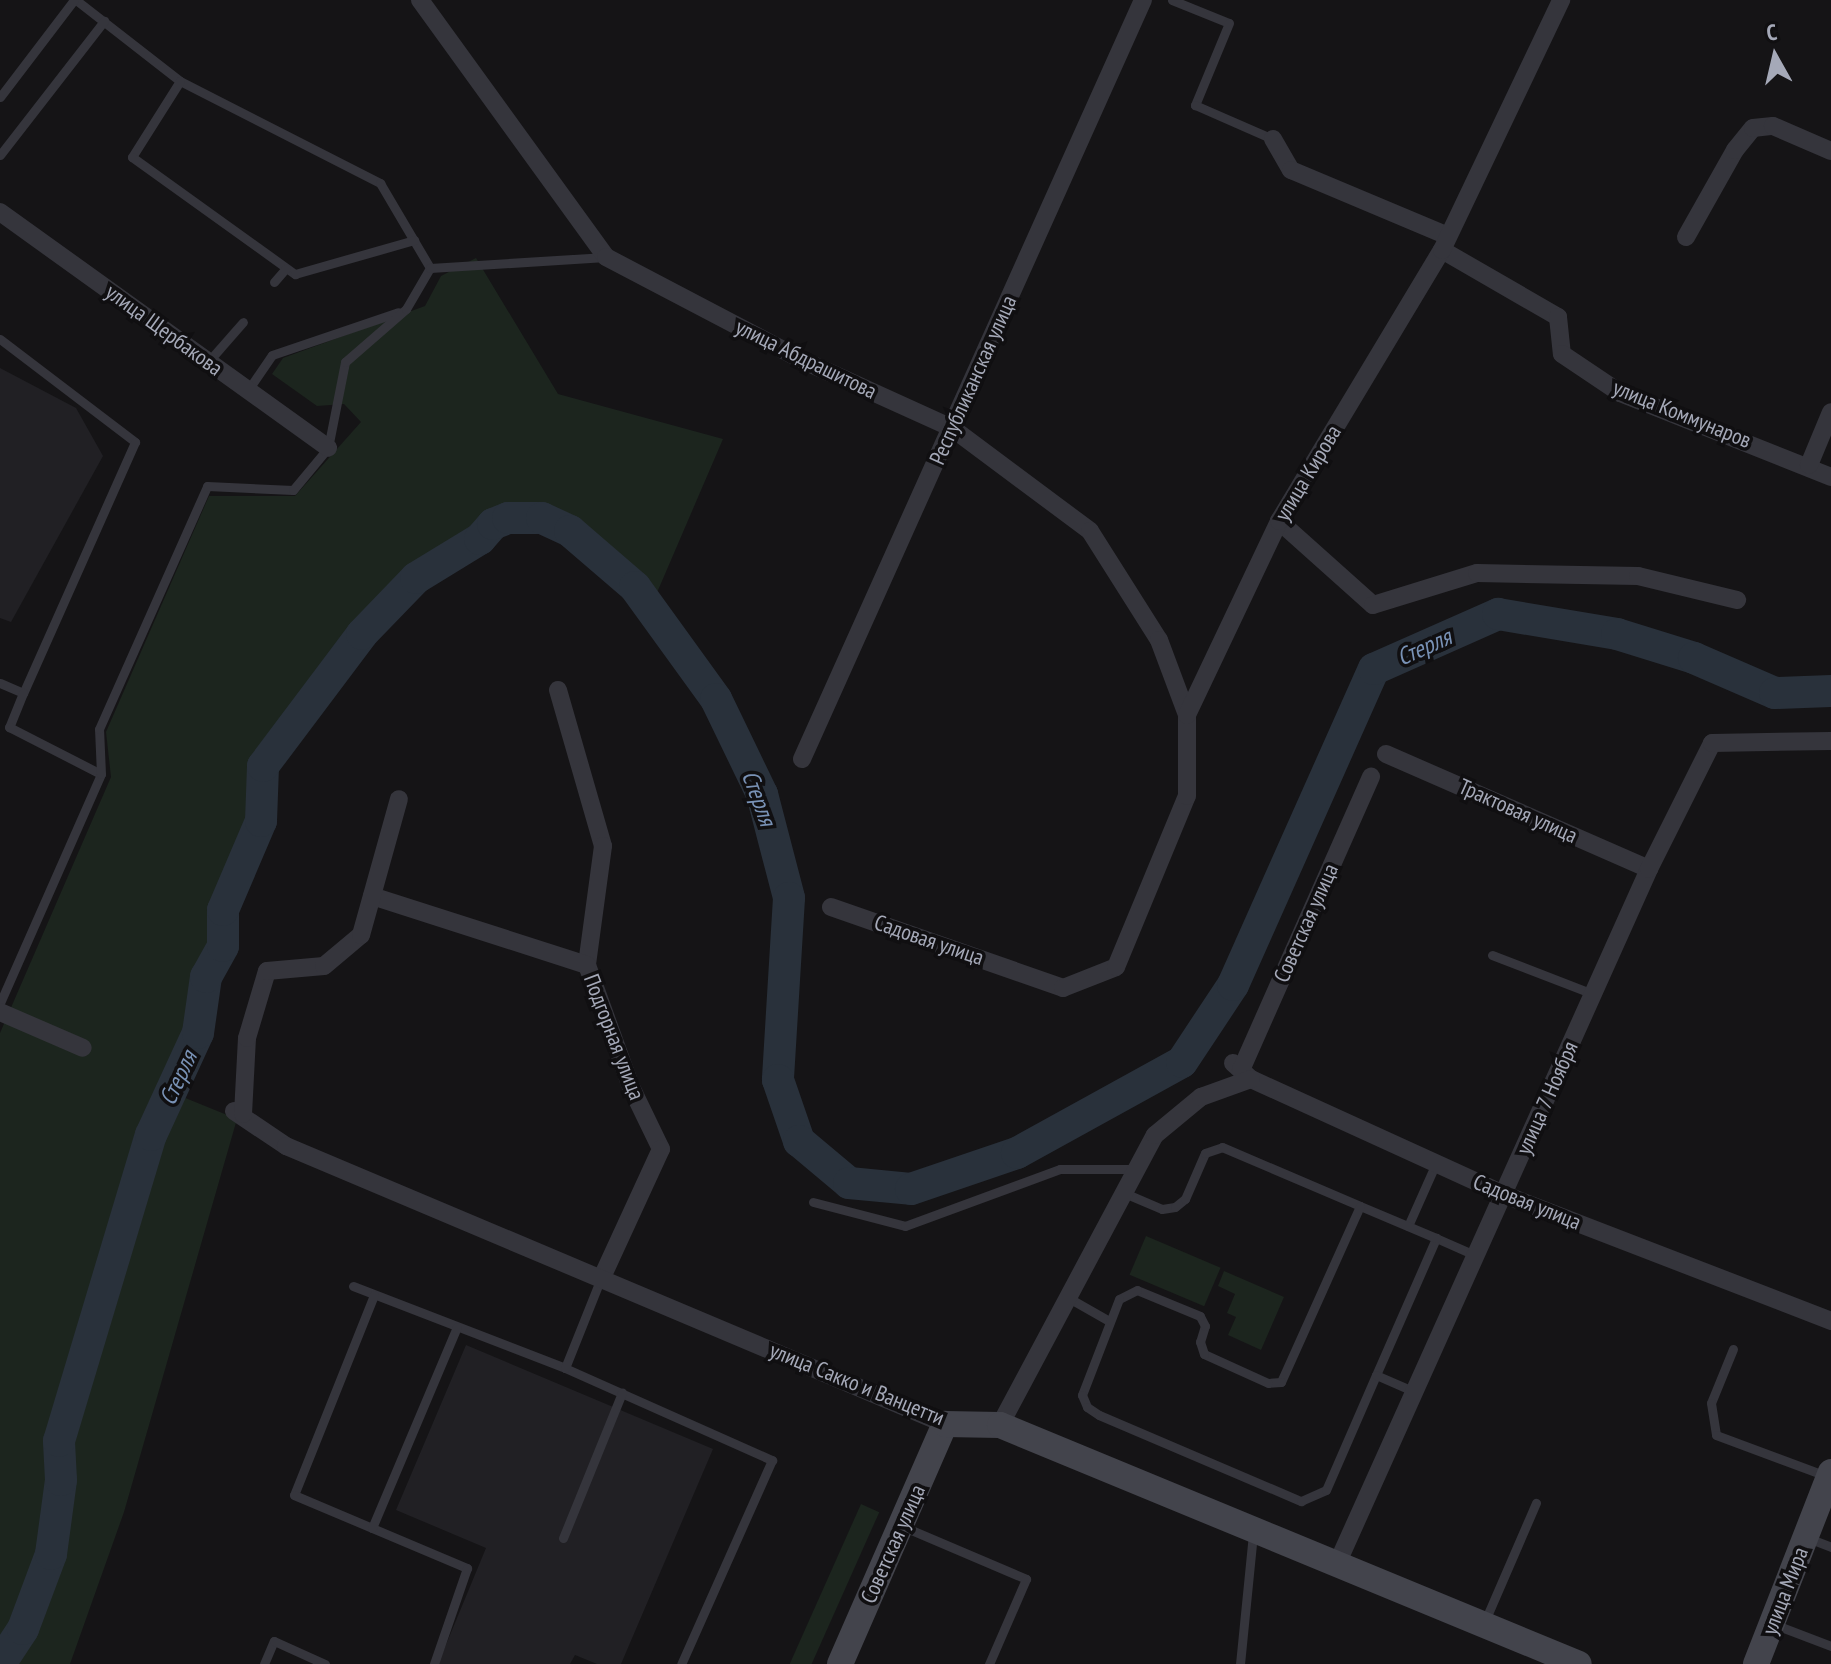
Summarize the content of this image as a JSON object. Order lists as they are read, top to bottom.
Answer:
{
  "streets": {
    "street": [
      "улица Щербакова",
      "улица Абдрашитова",
      "Республиканская улица",
      "улица Коммунаров",
      "улица Кирова",
      "Трактовая улица",
      "Советская улица",
      "Садовая улица",
      "Подгорная улица",
      "улица 7 Ноября",
      "улица Сакко и Ванцетти",
      "улица Мира"
    ]
  },
  "crossings": [
    ["улица Абдрашитова", "Республиканская улица"],
    ["улица Абдрашитова", "улица Кирова"],
    ["улица Коммунаров", "улица Кирова"],
    ["улица Кирова", "Садовая улица"],
    ["Трактовая улица", "улица 7 Ноября"],
    ["Советская улица", "Садовая улица"],
    ["Советская улица", "улица Сакко и Ванцетти"],
    ["Садовая улица", "улица 7 Ноября"],
    ["Подгорная улица", "улица Сакко и Ванцетти"],
    ["улица 7 Ноября", "улица Сакко и Ванцетти"]
  ],
  "water": ["Стерля"],
  "north": "top"
}
